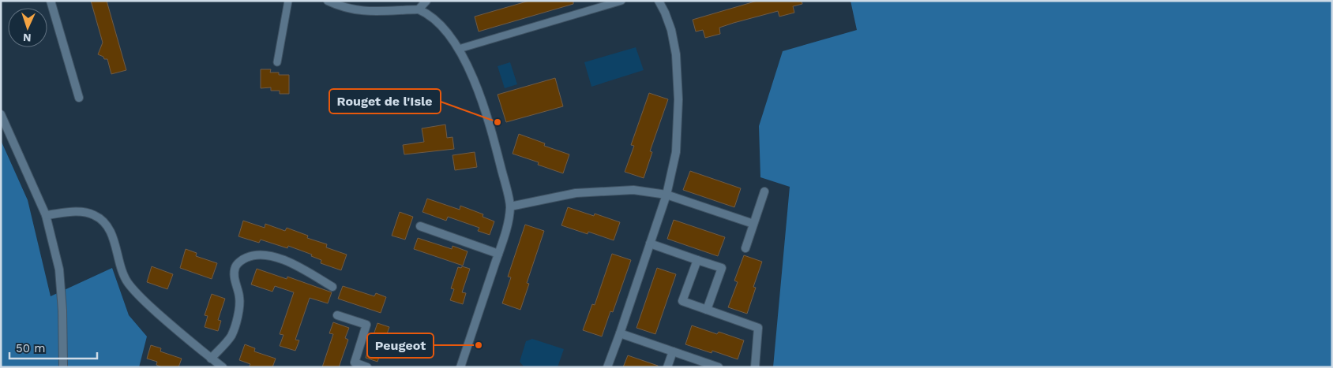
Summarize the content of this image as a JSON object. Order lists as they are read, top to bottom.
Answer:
{
  "places": ["Rouget de l'Isle", "Peugeot"],
  "scale_bar": "50 m",
  "north": "bottom"
}
